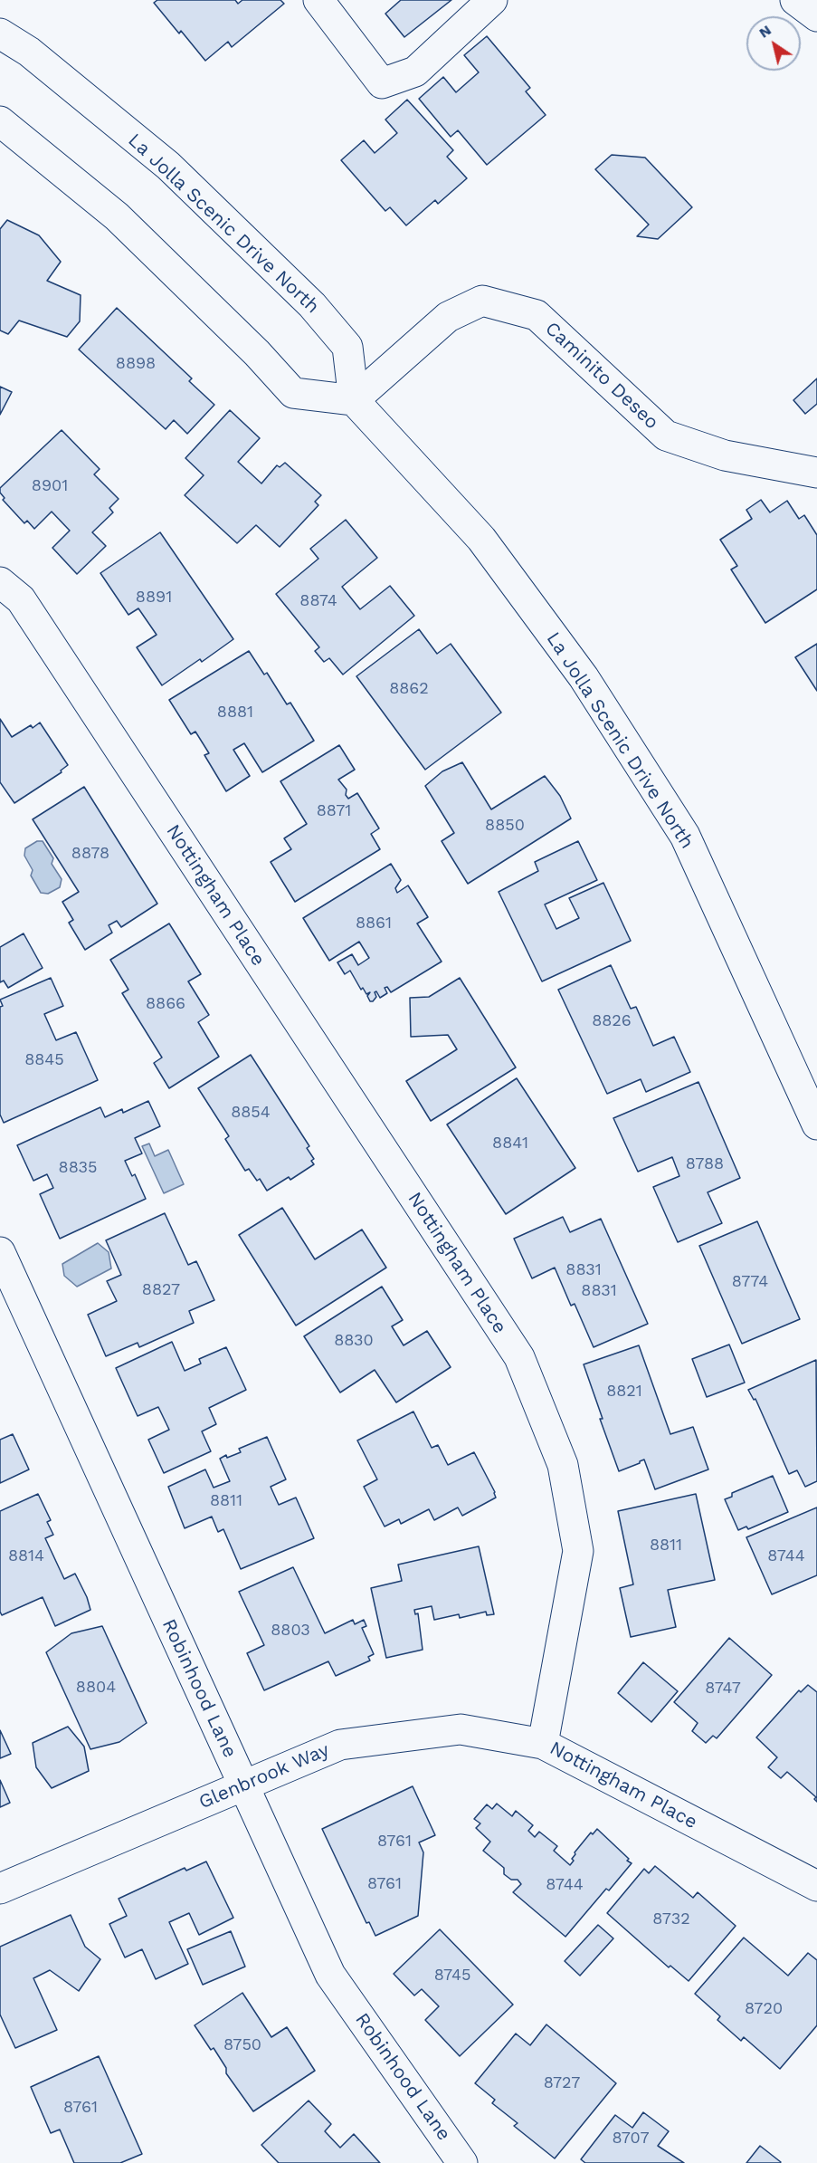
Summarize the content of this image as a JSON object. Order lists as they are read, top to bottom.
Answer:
{
  "streets": {
    "street": [
      "La Jolla Scenic Drive North",
      "Caminito Deseo",
      "Nottingham Place",
      "Robinhood Lane",
      "Glenbrook Way"
    ]
  },
  "crossings": [
    ["La Jolla Scenic Drive North", "Caminito Deseo"],
    ["Nottingham Place", "Glenbrook Way"],
    ["Robinhood Lane", "Glenbrook Way"]
  ],
  "house_numbers": [
    "8898",
    "8901",
    "8891",
    "8874",
    "8862",
    "8881",
    "8871",
    "8850",
    "8878",
    "8861",
    "8866",
    "8826",
    "8845",
    "8854",
    "8841",
    "8788",
    "8835",
    "8831",
    "8774",
    "8827",
    "8831",
    "8830",
    "8821",
    "8811",
    "8811",
    "8814",
    "8744",
    "8803",
    "8804",
    "8747",
    "8761",
    "8761",
    "8744",
    "8732",
    "8745",
    "8720",
    "8750",
    "8727",
    "8761",
    "8707"
  ],
  "north": "top left"
}
